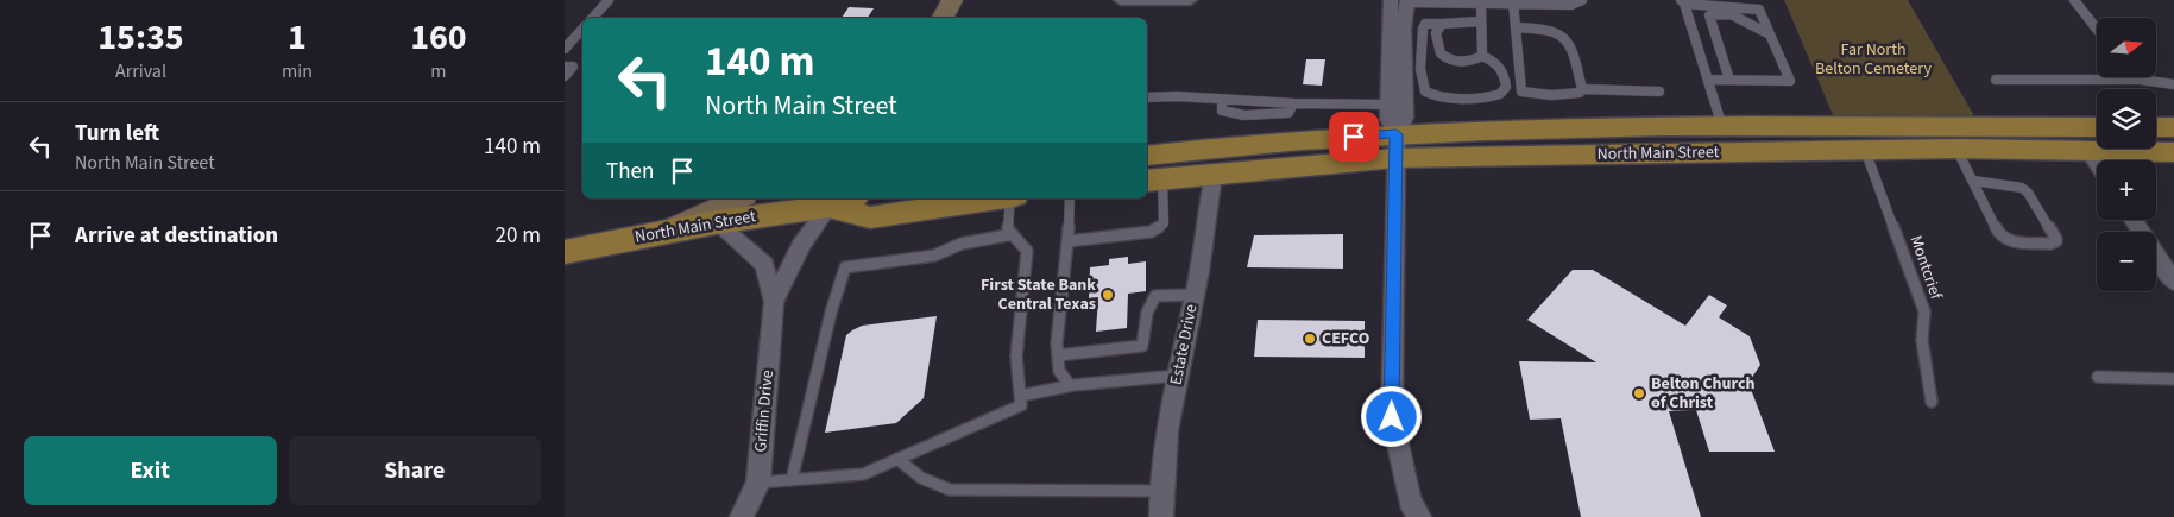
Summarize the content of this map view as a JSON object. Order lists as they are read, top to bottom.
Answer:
{
  "streets": {
    "main road": ["North Main Street"],
    "street": ["Estate Drive", "Griffin Drive"],
    "lane": ["Montcrief"]
  },
  "crossings": [
    ["North Main Street", "Montcrief"],
    ["North Main Street", "Estate Drive"],
    ["North Main Street", "Griffin Drive"]
  ],
  "parks": ["Far North Belton Cemetery"],
  "places": ["First State Bank Central Texas", "CEFCO", "Belton Church of Christ"],
  "north": "right",
  "page": {
    "eta": [
      "15:35",
      "Arrival",
      "1",
      "min",
      "160",
      "m"
    ],
    "map_buttons": ["+", "−"],
    "turn": ["140 m", "North Main Street"],
    "list": [
      {
        "name": "Turn left",
        "note": "North Main Street",
        "value": "140 m"
      },
      {
        "name": "Arrive at destination",
        "value": "20 m"
      }
    ],
    "then": "Then",
    "buttons": ["Exit", "Share"]
  }
}
